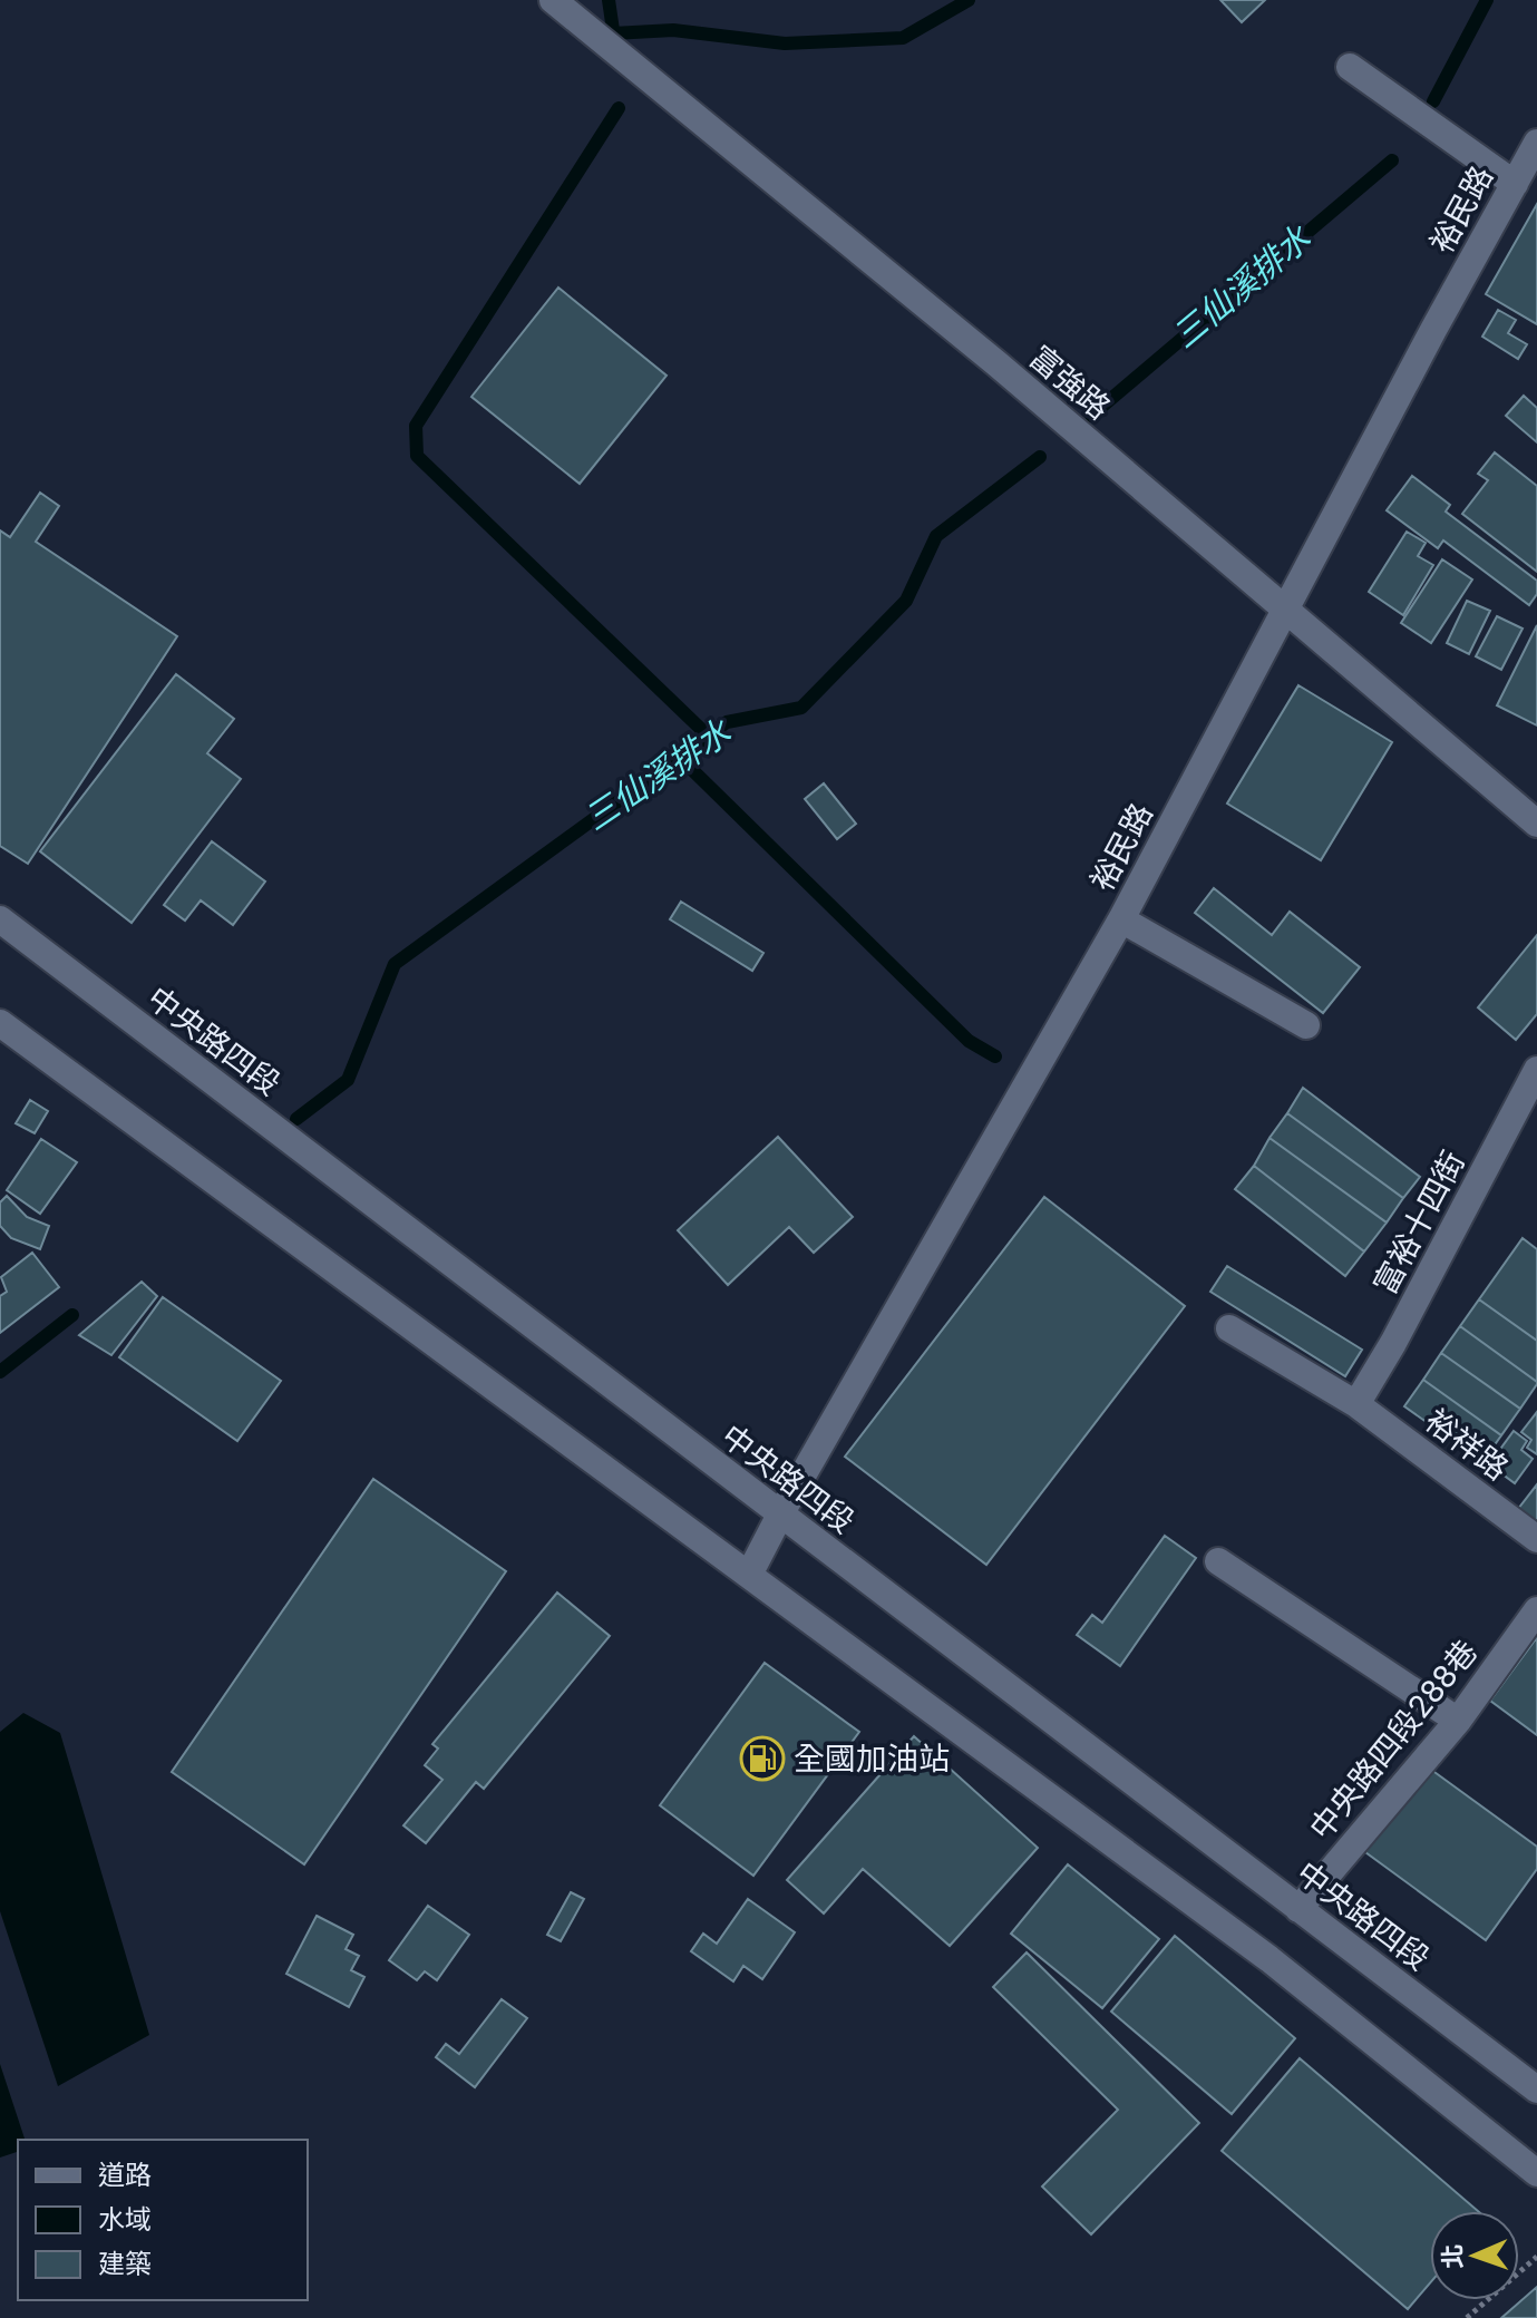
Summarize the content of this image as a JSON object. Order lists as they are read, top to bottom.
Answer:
{
  "streets": {
    "street": [
      "裕民路",
      "富強路",
      "中央路四段",
      "富裕十四街",
      "裕祥路",
      "中央路四段288巷"
    ]
  },
  "crossings": [
    ["裕民路", "富強路"],
    ["裕民路", "中央路四段"],
    ["中央路四段", "中央路四段288巷"],
    ["富裕十四街", "裕祥路"]
  ],
  "water": ["三仙溪排水"],
  "places": {
    "fuel station": ["全國加油站"]
  },
  "legend": ["道路", "水域", "建築"],
  "north": "left"
}
